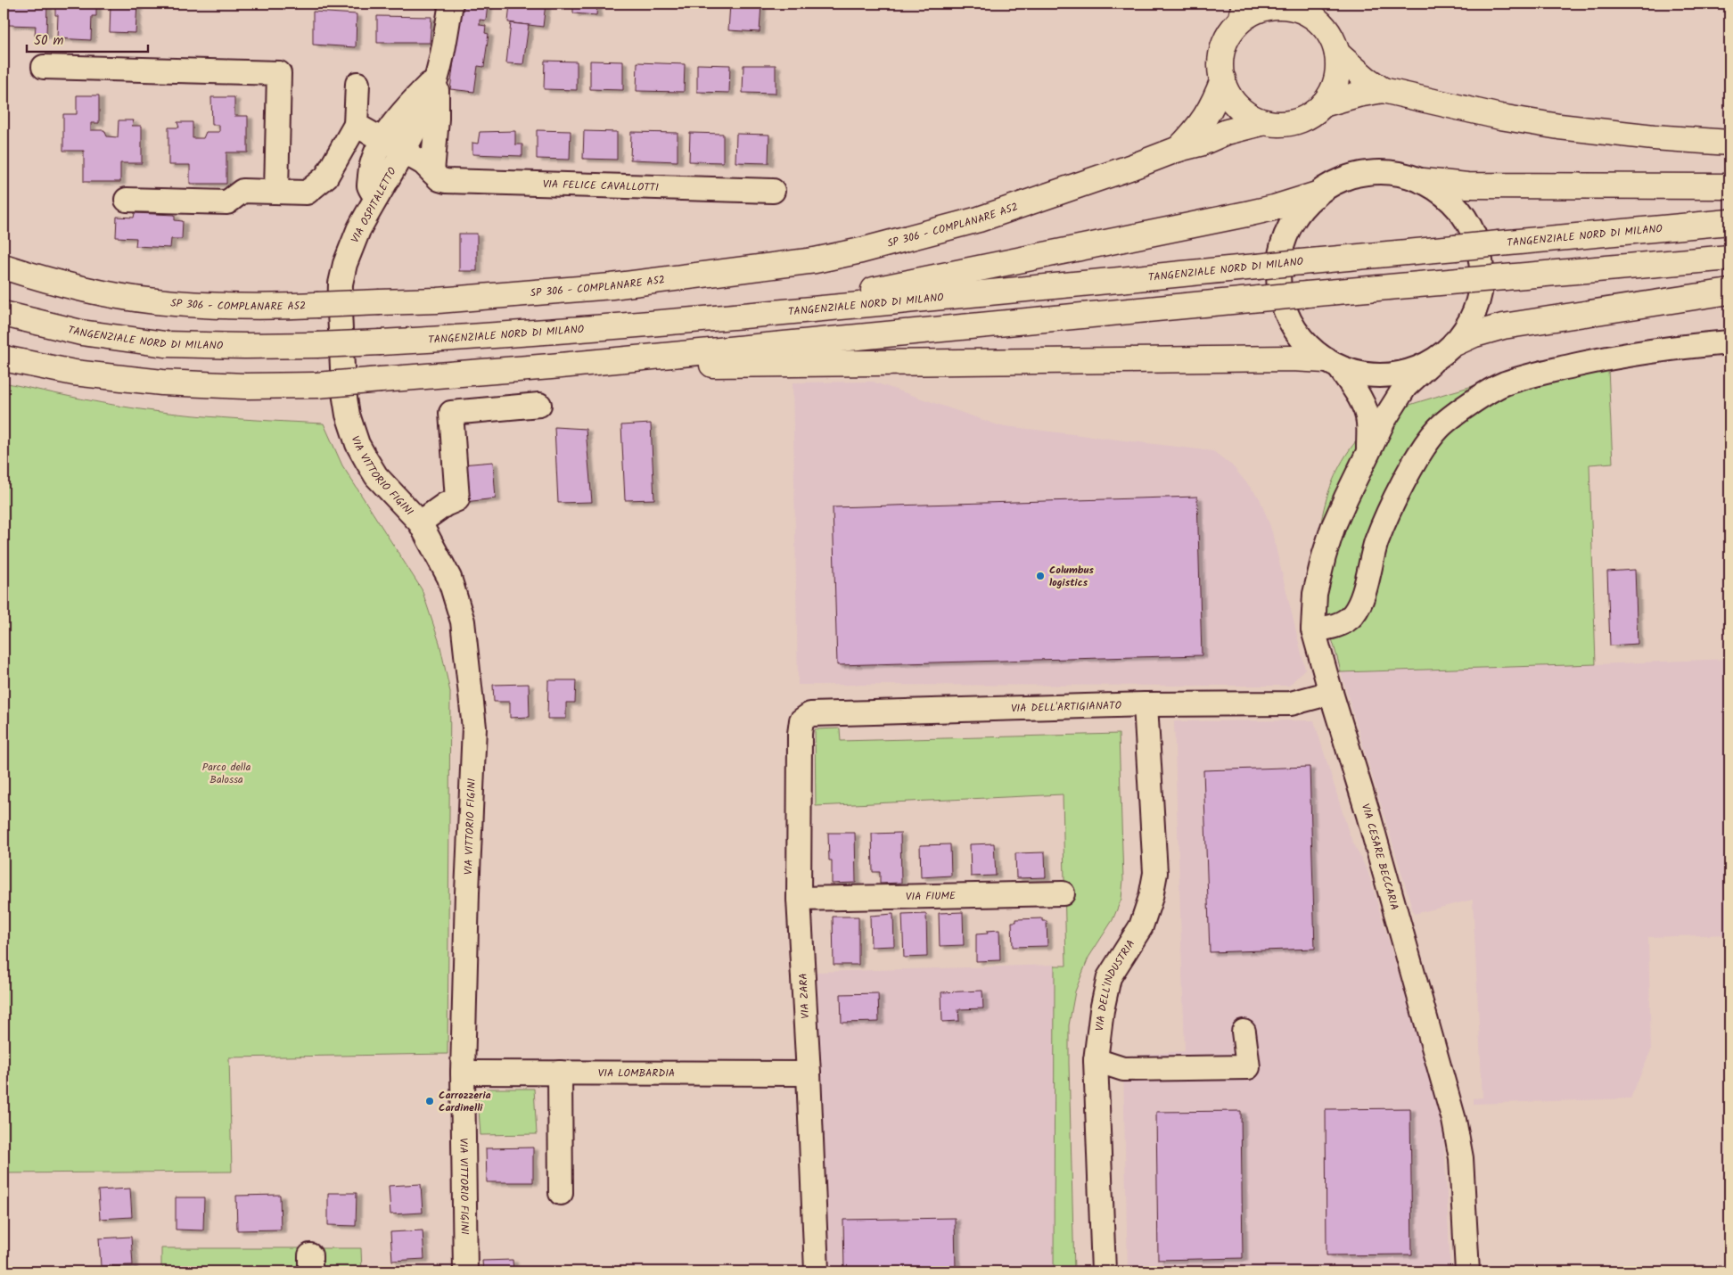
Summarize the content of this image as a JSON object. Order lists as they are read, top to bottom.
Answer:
{
  "streets": {
    "main road": ["SP 306 - COMPLANARE A52", "TANGENZIALE NORD DI MILANO"],
    "street": [
      "VIA FELICE CAVALLOTTI",
      "VIA OSPITALETTO",
      "VIA VITTORIO FIGINI",
      "VIA DELL'ARTIGIANATO",
      "VIA CESARE BECCARIA",
      "VIA FIUME",
      "VIA DELL'INDUSTRIA",
      "VIA ZARA",
      "VIA LOMBARDIA"
    ]
  },
  "crossings": [
    ["VIA FELICE CAVALLOTTI", "VIA OSPITALETTO"],
    ["VIA OSPITALETTO", "VIA VITTORIO FIGINI"],
    ["VIA VITTORIO FIGINI", "VIA LOMBARDIA"],
    ["VIA DELL'ARTIGIANATO", "VIA CESARE BECCARIA"],
    ["VIA DELL'ARTIGIANATO", "VIA DELL'INDUSTRIA"],
    ["VIA DELL'ARTIGIANATO", "VIA ZARA"],
    ["VIA FIUME", "VIA ZARA"],
    ["VIA ZARA", "VIA LOMBARDIA"]
  ],
  "parks": ["Parco della Balossa"],
  "places": ["Columbus logistics", "Carrozzeria Cardinelli"],
  "scale_bar": "50 m"
}
